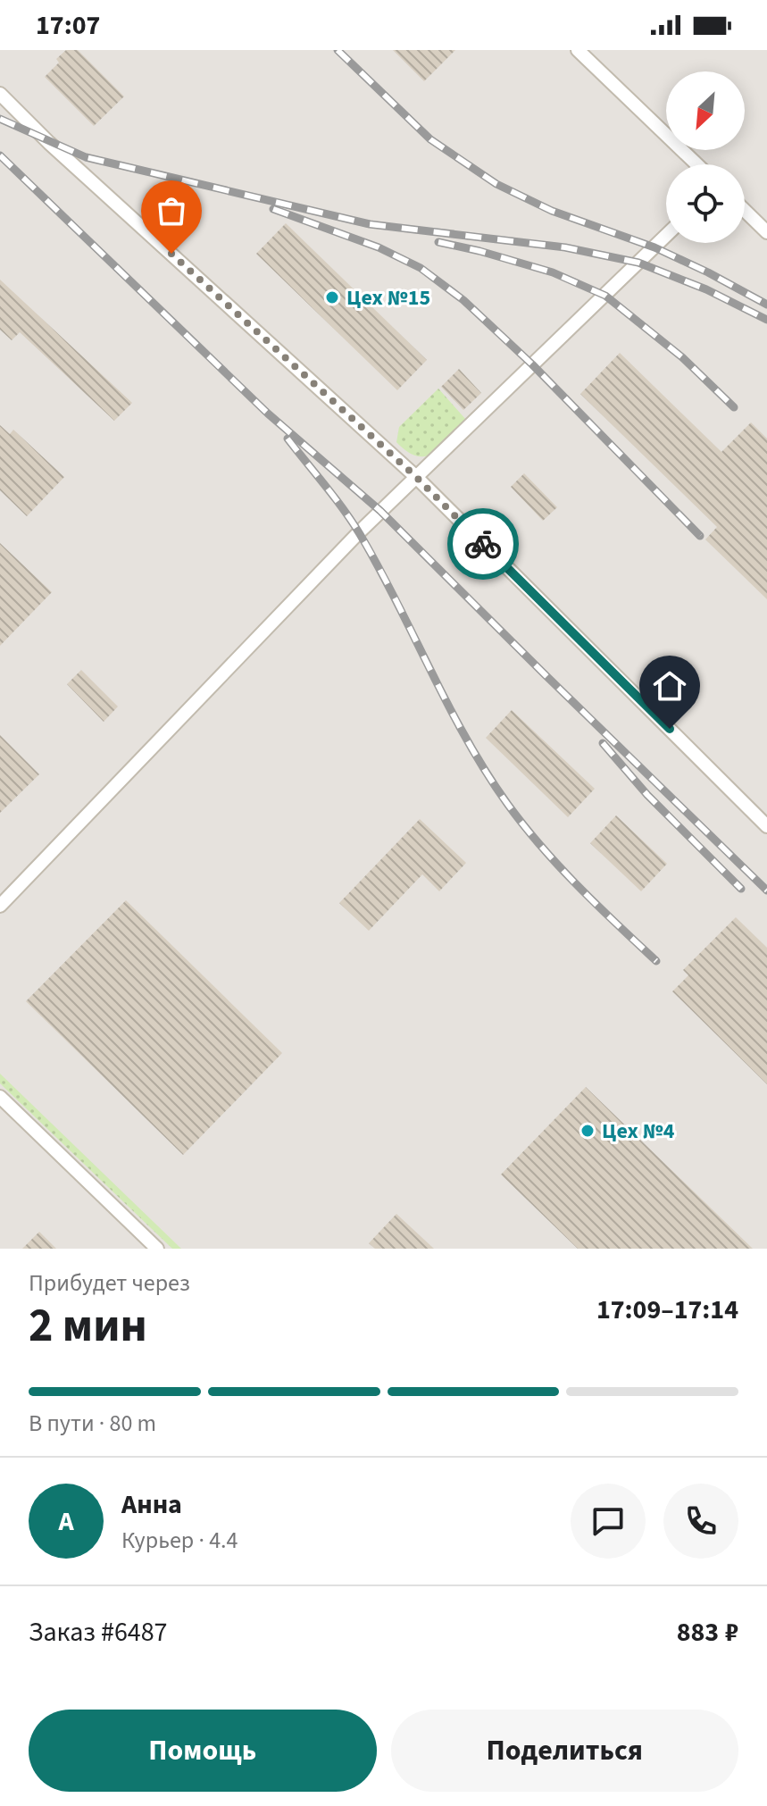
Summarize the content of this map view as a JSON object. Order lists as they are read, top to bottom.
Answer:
{
  "places": ["Цех №15", "Цех №4"],
  "north": "bottom left",
  "page": {
    "status": "17:07",
    "heading": ["2 мин", "Прибудет через", "17:09–17:14"],
    "panel": [
      "Анна",
      "Курьер · 4.4",
      "Заказ #6487",
      "883 ₽"
    ],
    "bar": "В пути · 80 m",
    "round": "А",
    "buttons": ["Помощь", "Поделиться"]
  }
}
